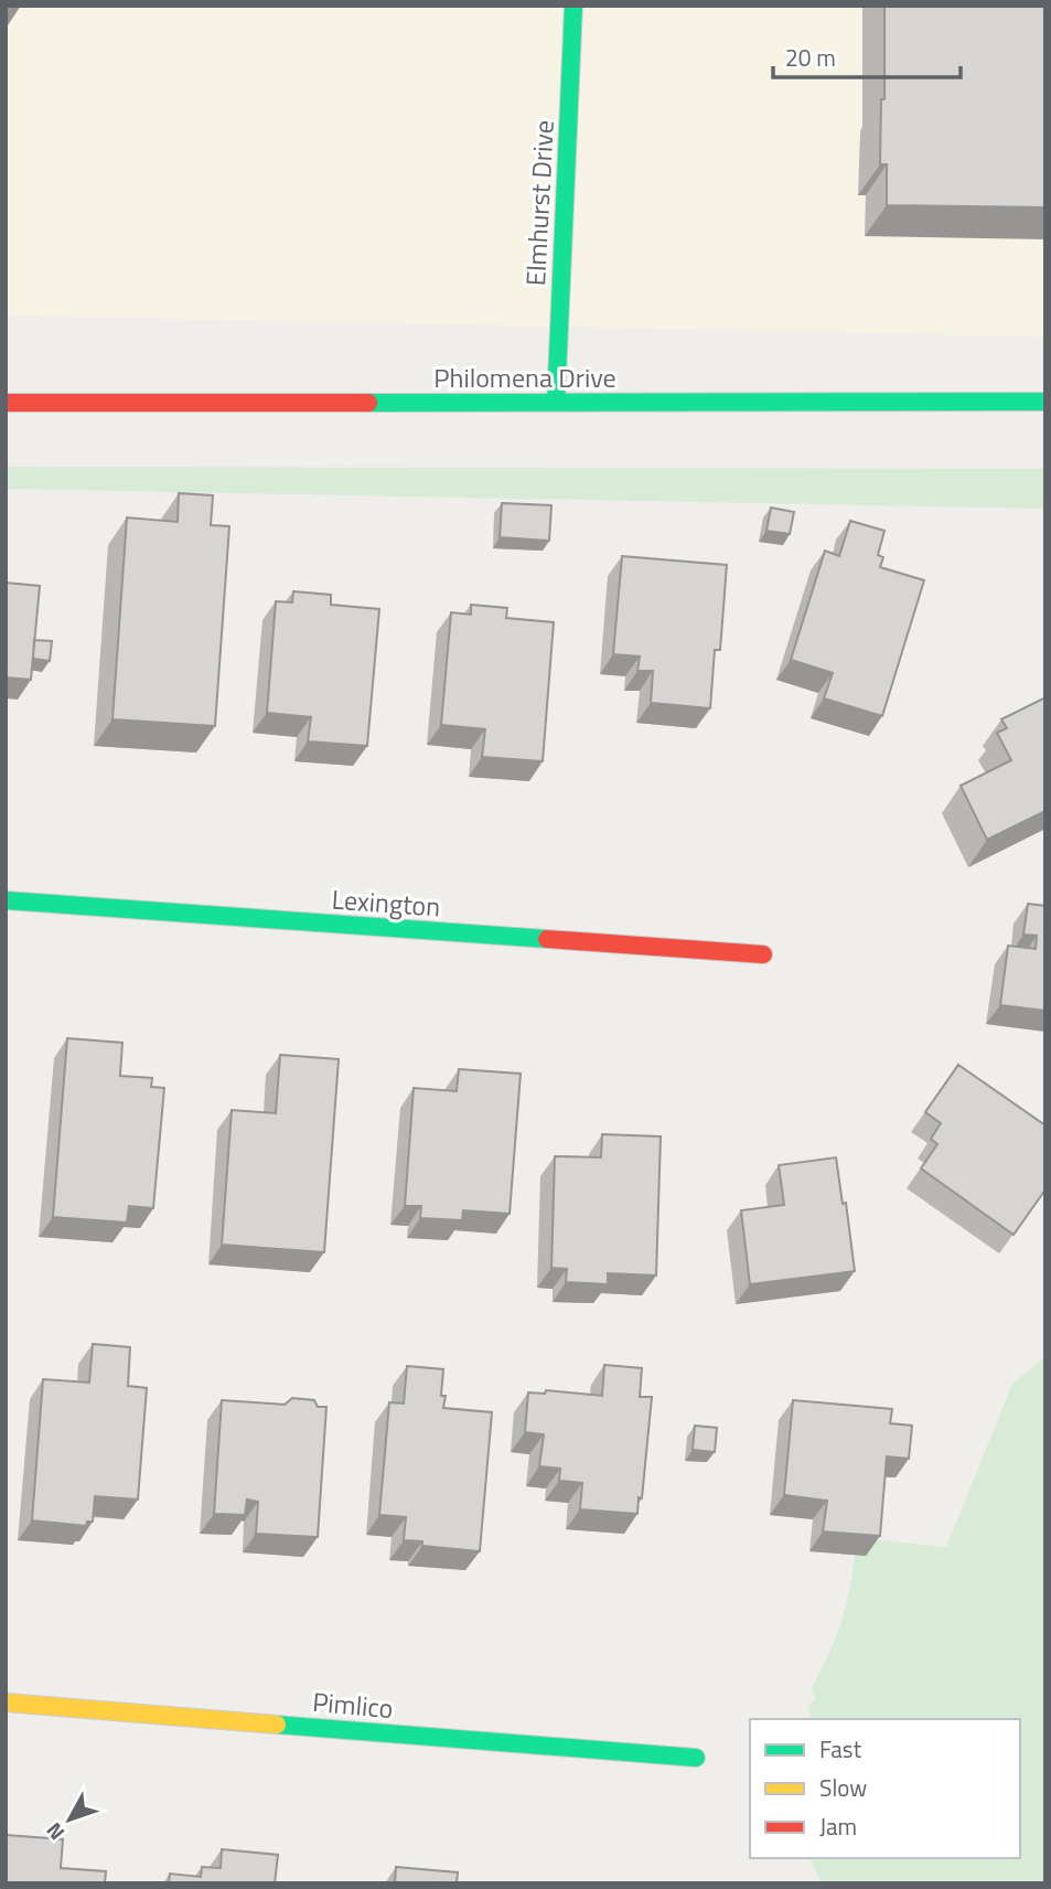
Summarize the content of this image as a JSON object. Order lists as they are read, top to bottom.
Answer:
{
  "streets": {
    "street": [
      "Elmhurst Drive",
      "Philomena Drive",
      "Lexington",
      "Pimlico"
    ]
  },
  "crossings": [
    ["Elmhurst Drive", "Philomena Drive"]
  ],
  "legend": ["Fast", "Slow", "Jam"],
  "scale_bar": "20 m",
  "north": "bottom left"
}
